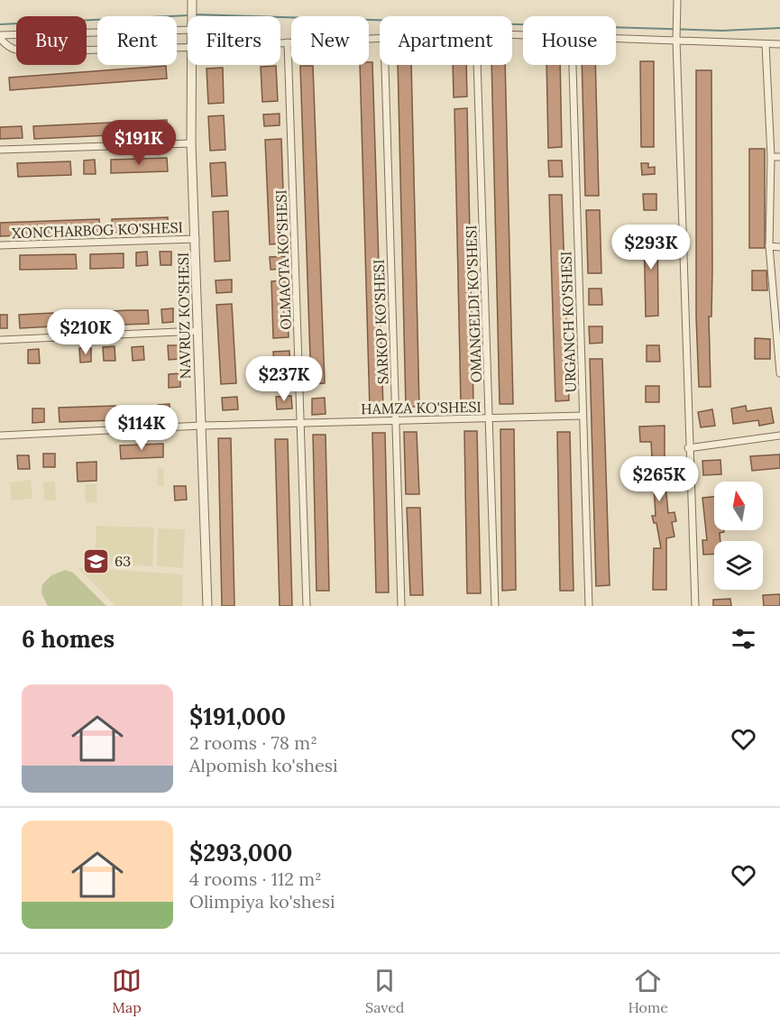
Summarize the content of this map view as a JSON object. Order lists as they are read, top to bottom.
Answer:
{
  "streets": {
    "street": [
      "XONCHARBOG KO'SHESI",
      "OLMAOTA KO'SHESI",
      "OMANGELDI KO'SHESI",
      "NAVRUZ KO'SHESI",
      "SARKOP KO'SHESI",
      "URGANCH KO'SHESI",
      "HAMZA KO'SHESI"
    ]
  },
  "crossings": [
    ["XONCHARBOG KO'SHESI", "NAVRUZ KO'SHESI"],
    ["OLMAOTA KO'SHESI", "HAMZA KO'SHESI"],
    ["OMANGELDI KO'SHESI", "HAMZA KO'SHESI"],
    ["NAVRUZ KO'SHESI", "HAMZA KO'SHESI"],
    ["SARKOP KO'SHESI", "HAMZA KO'SHESI"],
    ["URGANCH KO'SHESI", "HAMZA KO'SHESI"]
  ],
  "places": {
    "school or university": ["63"]
  },
  "north": "top",
  "page": {
    "chip": [
      "Buy",
      "Rent",
      "Filters",
      "New",
      "Apartment",
      "House"
    ],
    "price": [
      "$191K",
      "$293K",
      "$210K",
      "$237K",
      "$114K",
      "$265K"
    ],
    "heading": "6 homes",
    "list": [
      {
        "name": "$191,000",
        "note": "2 rooms · 78 m² · Alpomish ko'shesi"
      },
      {
        "name": "$293,000",
        "note": "4 rooms · 112 m² · Olimpiya ko'shesi"
      }
    ],
    "tabs": ["Map", "Saved", "Home"]
  }
}
